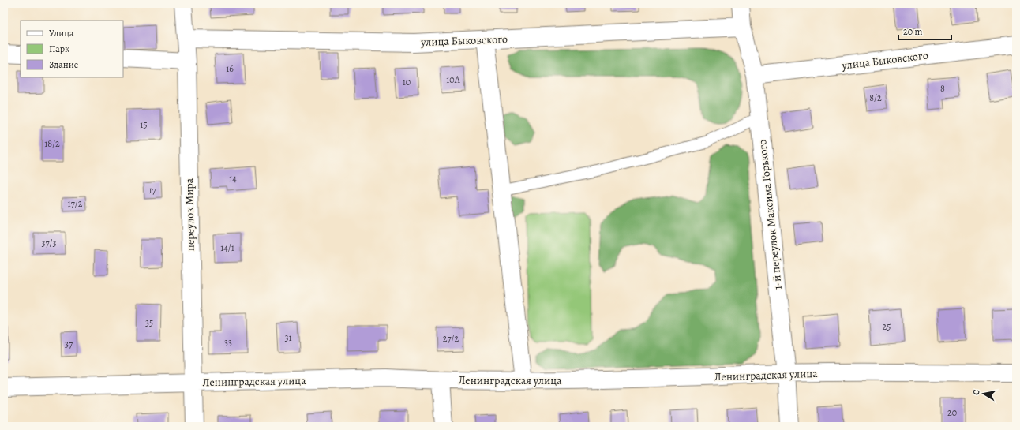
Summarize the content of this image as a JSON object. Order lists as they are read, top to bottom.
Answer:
{
  "streets": {
    "street": [
      "улица Быковского",
      "переулок Мира",
      "1-й переулок Максима Горького",
      "Ленинградская улица"
    ]
  },
  "crossings": [
    ["улица Быковского", "переулок Мира"],
    ["улица Быковского", "1-й переулок Максима Горького"],
    ["переулок Мира", "Ленинградская улица"],
    ["1-й переулок Максима Горького", "Ленинградская улица"]
  ],
  "house_numbers": [
    "16",
    "10А",
    "10",
    "8",
    "8/2",
    "15",
    "18/2",
    "14",
    "17",
    "17/2",
    "37/3",
    "14/1",
    "35",
    "25",
    "31",
    "27/2",
    "33",
    "37",
    "20"
  ],
  "legend": ["Улица", "Парк", "Здание"],
  "scale_bar": "20 m",
  "north": "left"
}
